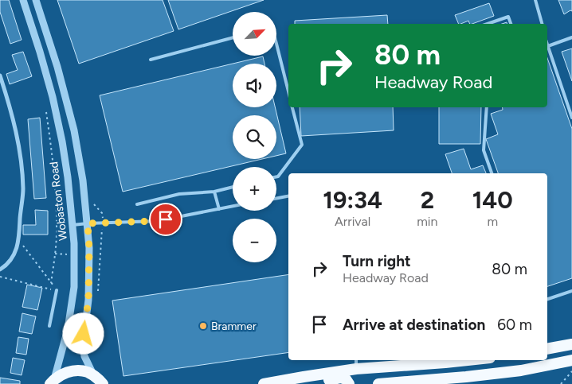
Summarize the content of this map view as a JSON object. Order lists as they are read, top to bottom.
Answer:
{
  "streets": {
    "street": ["Wobaston Road"]
  },
  "places": ["Brammer"],
  "north": "top right",
  "page": {
    "map_buttons": ["+", "−"],
    "turn": ["80 m", "Headway Road"],
    "eta": [
      "19:34",
      "Arrival",
      "2",
      "min",
      "140",
      "m"
    ],
    "list": [
      {
        "name": "Turn right",
        "note": "Headway Road",
        "value": "80 m"
      },
      {
        "name": "Arrive at destination",
        "value": "60 m"
      }
    ]
  }
}
